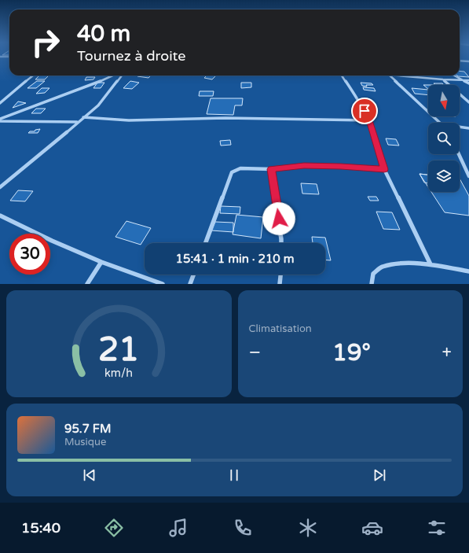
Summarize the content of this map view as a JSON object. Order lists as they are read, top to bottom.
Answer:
{
  "north": "bottom",
  "page": {
    "turn": ["40 m", "Tournez à droite"],
    "limit": "30",
    "trip": "15:41 · 1 min · 210 m",
    "tile": "Climatisation",
    "heat": ["−", "19°", "+"],
    "song": ["95.7 FM", "Musique"],
    "tabs": "15:40",
    "gauge": ["21", "km/h"]
  }
}
